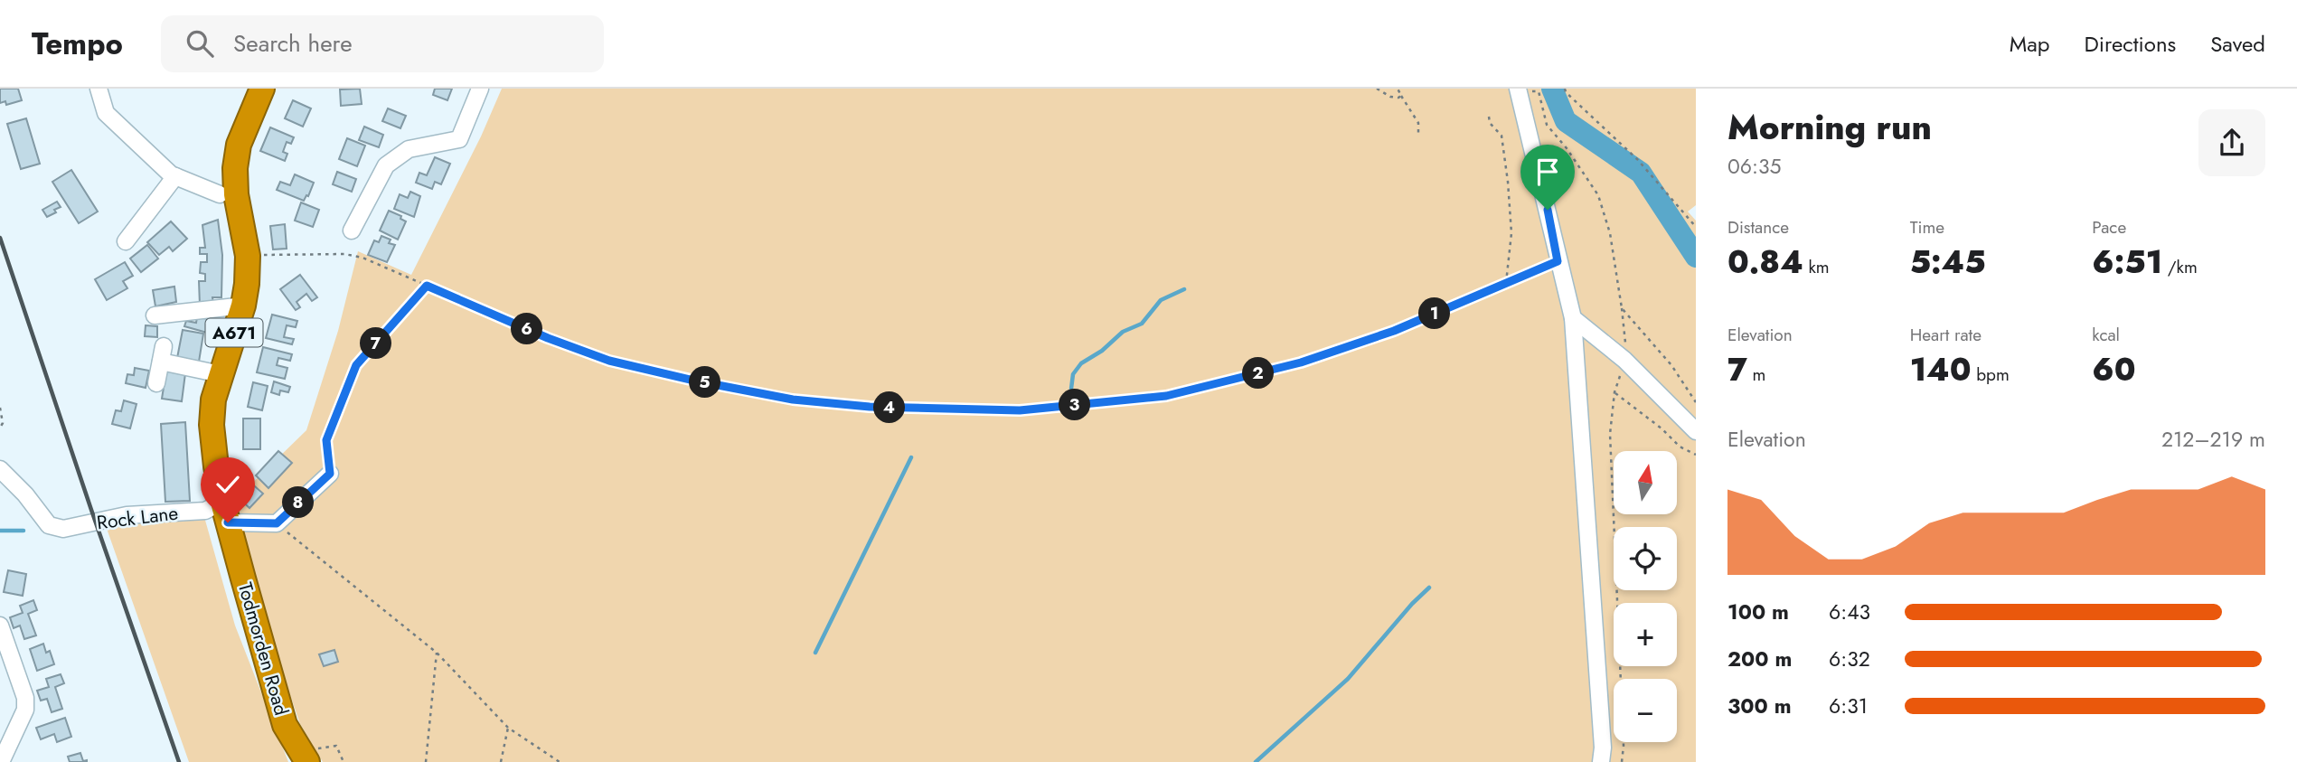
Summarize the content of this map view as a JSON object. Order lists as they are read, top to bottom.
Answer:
{
  "streets": {
    "highway": ["A671", "Todmorden Road"],
    "street": ["Rock Lane"]
  },
  "crossings": [
    ["Rock Lane", "Todmorden Road"]
  ],
  "north": "top",
  "page": {
    "header": "Tempo",
    "search": "Search here",
    "nav": ["Map", "Directions", "Saved"],
    "heading": ["Morning run", "06:35"],
    "stats": [
      ["Distance", "0.84 km"],
      ["Time", "5:45"],
      ["Pace", "6:51 /km"],
      ["Elevation", "7 m"],
      ["Heart rate", "140 bpm"],
      ["kcal", "60"]
    ],
    "pins": [
      "1",
      "6",
      "7",
      "2",
      "5",
      "3",
      "4",
      "8"
    ],
    "chart": ["Elevation", "212–219 m"],
    "map_buttons": ["+", "−"],
    "list": [
      {
        "name": "100 m",
        "note": "6:43"
      },
      {
        "name": "200 m",
        "note": "6:32"
      },
      {
        "name": "300 m",
        "note": "6:31"
      }
    ]
  }
}
